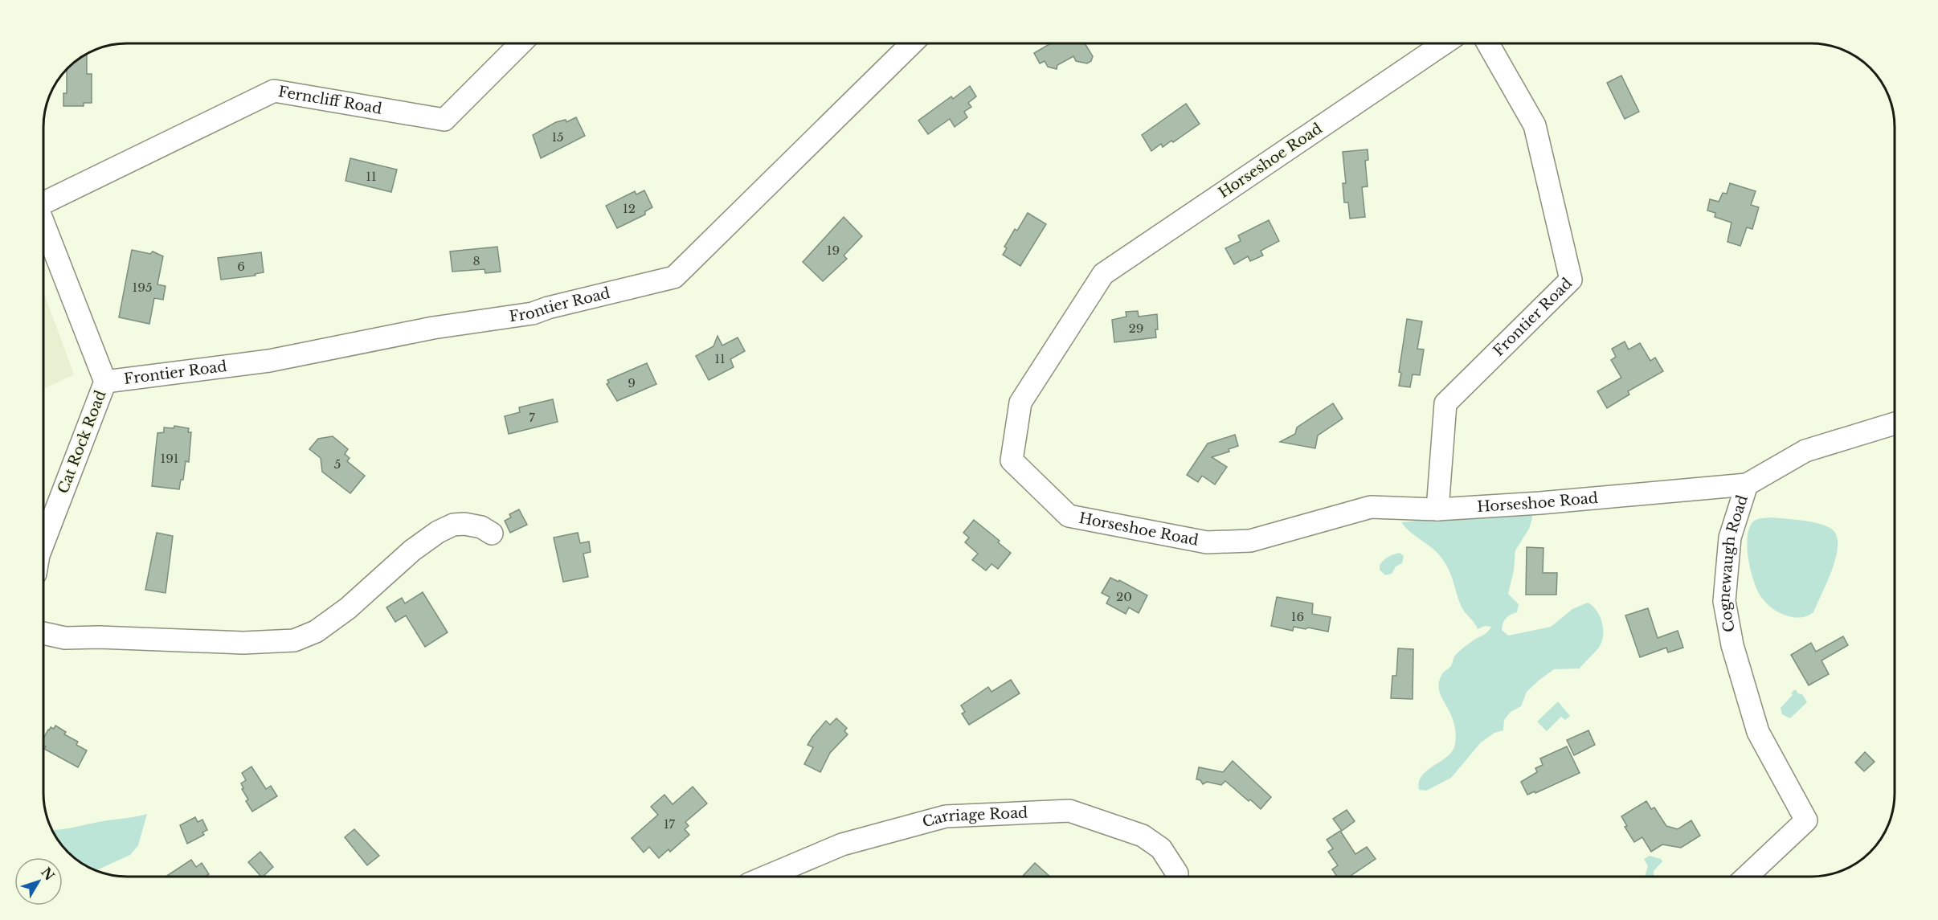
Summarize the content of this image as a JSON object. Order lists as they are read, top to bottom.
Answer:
{
  "streets": {
    "street": [
      "Ferncliff Road",
      "Horseshoe Road",
      "Frontier Road",
      "Cat Rock Road",
      "Cognewaugh Road",
      "Carriage Road"
    ]
  },
  "crossings": [
    ["Horseshoe Road", "Frontier Road"],
    ["Horseshoe Road", "Cognewaugh Road"],
    ["Frontier Road", "Cat Rock Road"]
  ],
  "house_numbers": [
    "15",
    "11",
    "12",
    "19",
    "8",
    "6",
    "195",
    "29",
    "11",
    "9",
    "7",
    "191",
    "5",
    "20",
    "16",
    "17"
  ],
  "north": "top right"
}
